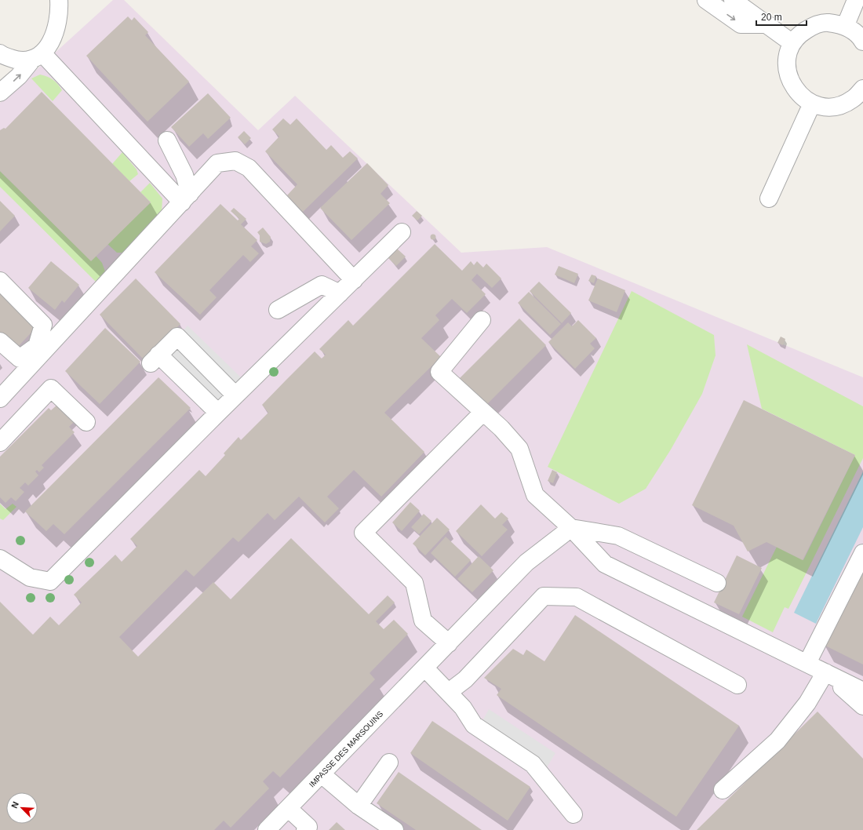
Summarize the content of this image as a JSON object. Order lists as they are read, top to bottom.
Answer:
{
  "streets": {
    "street": ["IMPASSE DES MARSOUINS"]
  },
  "scale_bar": "20 m",
  "north": "top left"
}
